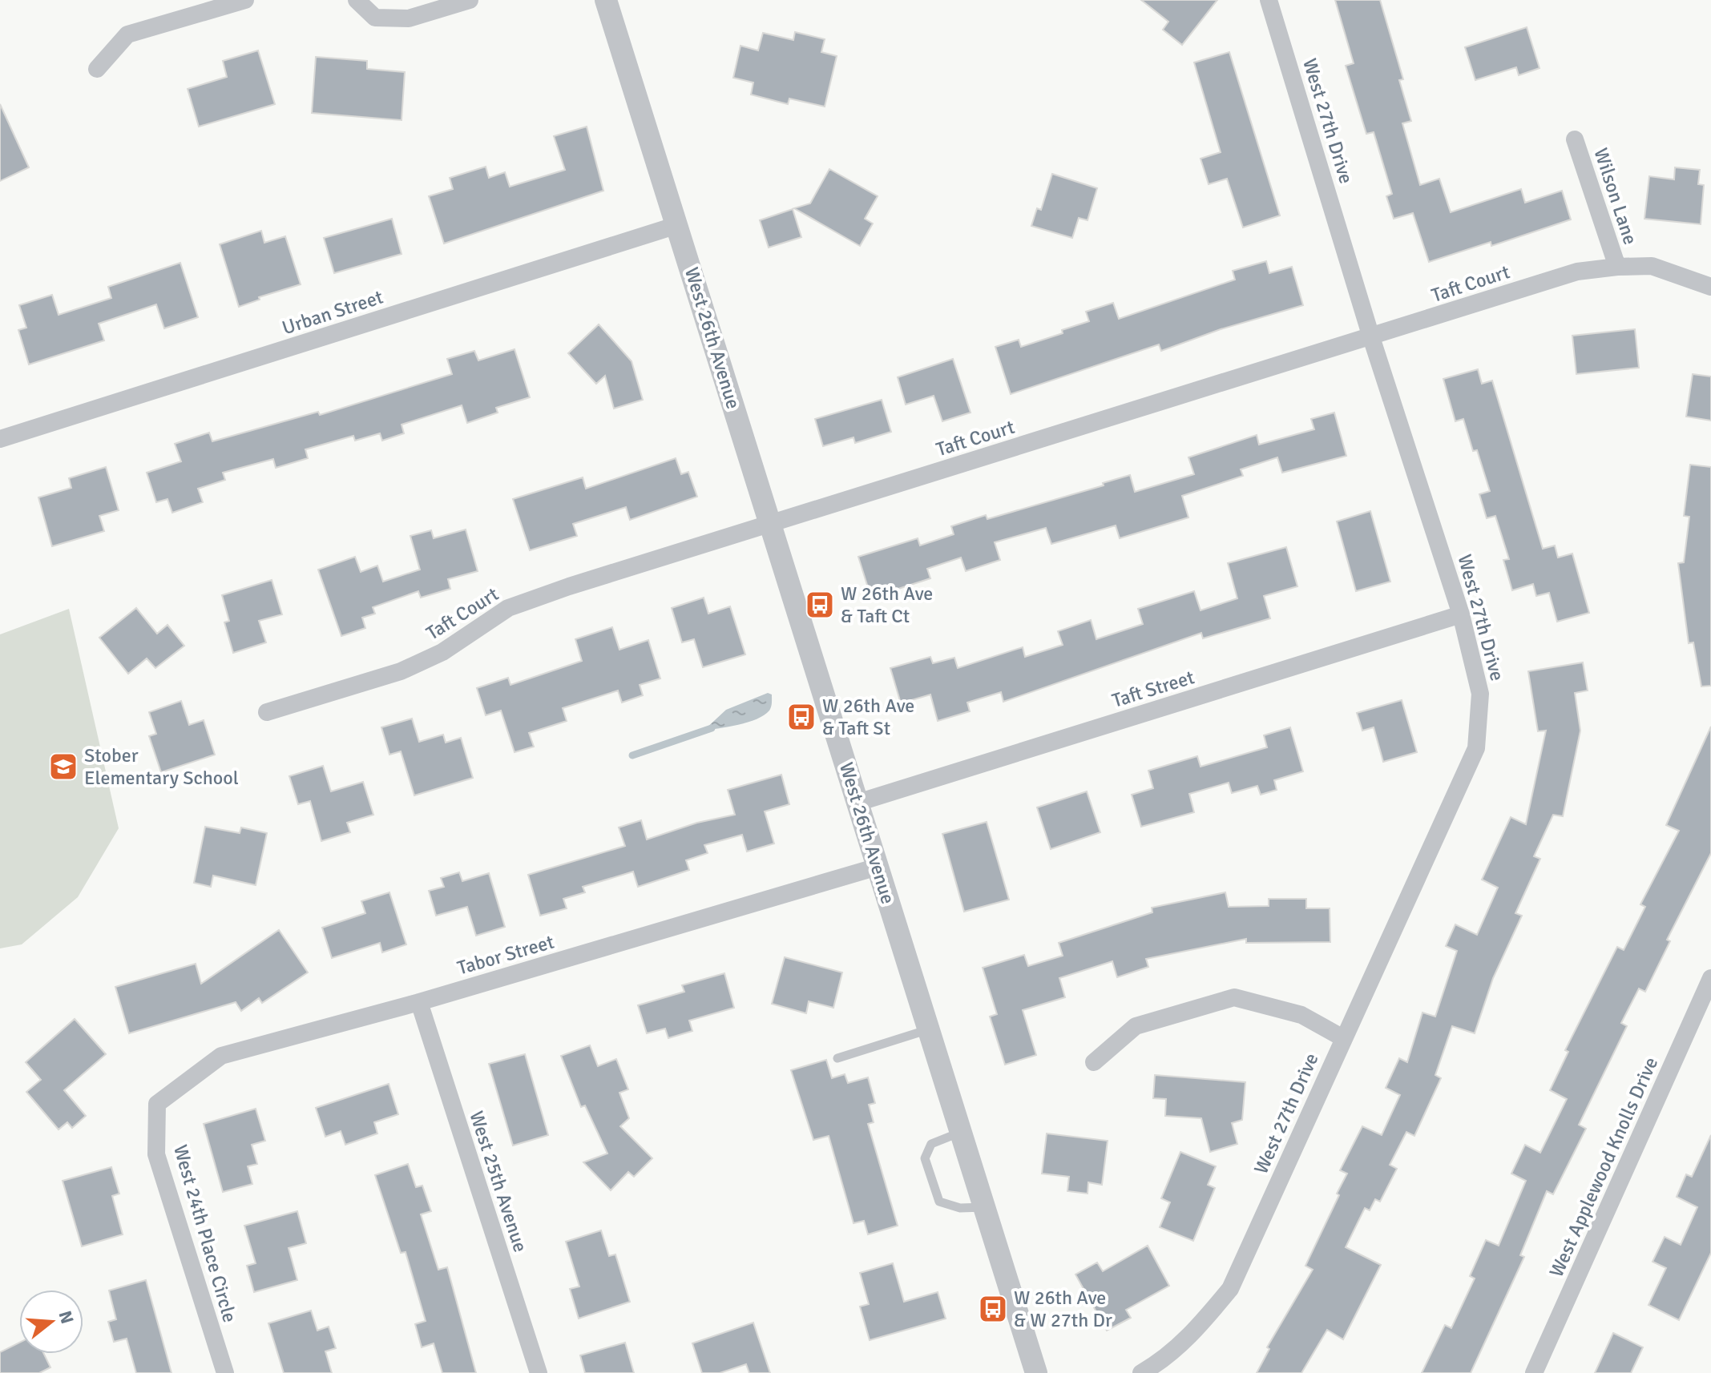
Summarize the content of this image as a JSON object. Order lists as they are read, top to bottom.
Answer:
{
  "streets": {
    "street": [
      "West 27th Drive",
      "Wilson Lane",
      "Taft Court",
      "Urban Street",
      "West 26th Avenue",
      "Taft Street",
      "Tabor Street",
      "West Applewood Knolls Drive",
      "West 25th Avenue",
      "West 24th Place Circle"
    ]
  },
  "crossings": [
    ["West 27th Drive", "Taft Court"],
    ["West 27th Drive", "Taft Street"],
    ["Wilson Lane", "Taft Court"],
    ["Taft Court", "West 26th Avenue"],
    ["Urban Street", "West 26th Avenue"],
    ["West 26th Avenue", "Taft Street"],
    ["West 26th Avenue", "Tabor Street"],
    ["Tabor Street", "West 25th Avenue"],
    ["Tabor Street", "West 24th Place Circle"]
  ],
  "places": {
    "bus stop": ["W 26th Ave & Taft Ct", "W 26th Ave & Taft St", "W 26th Ave & W 27th Dr"],
    "school or university": ["Stober Elementary School"]
  },
  "north": "right"
}
